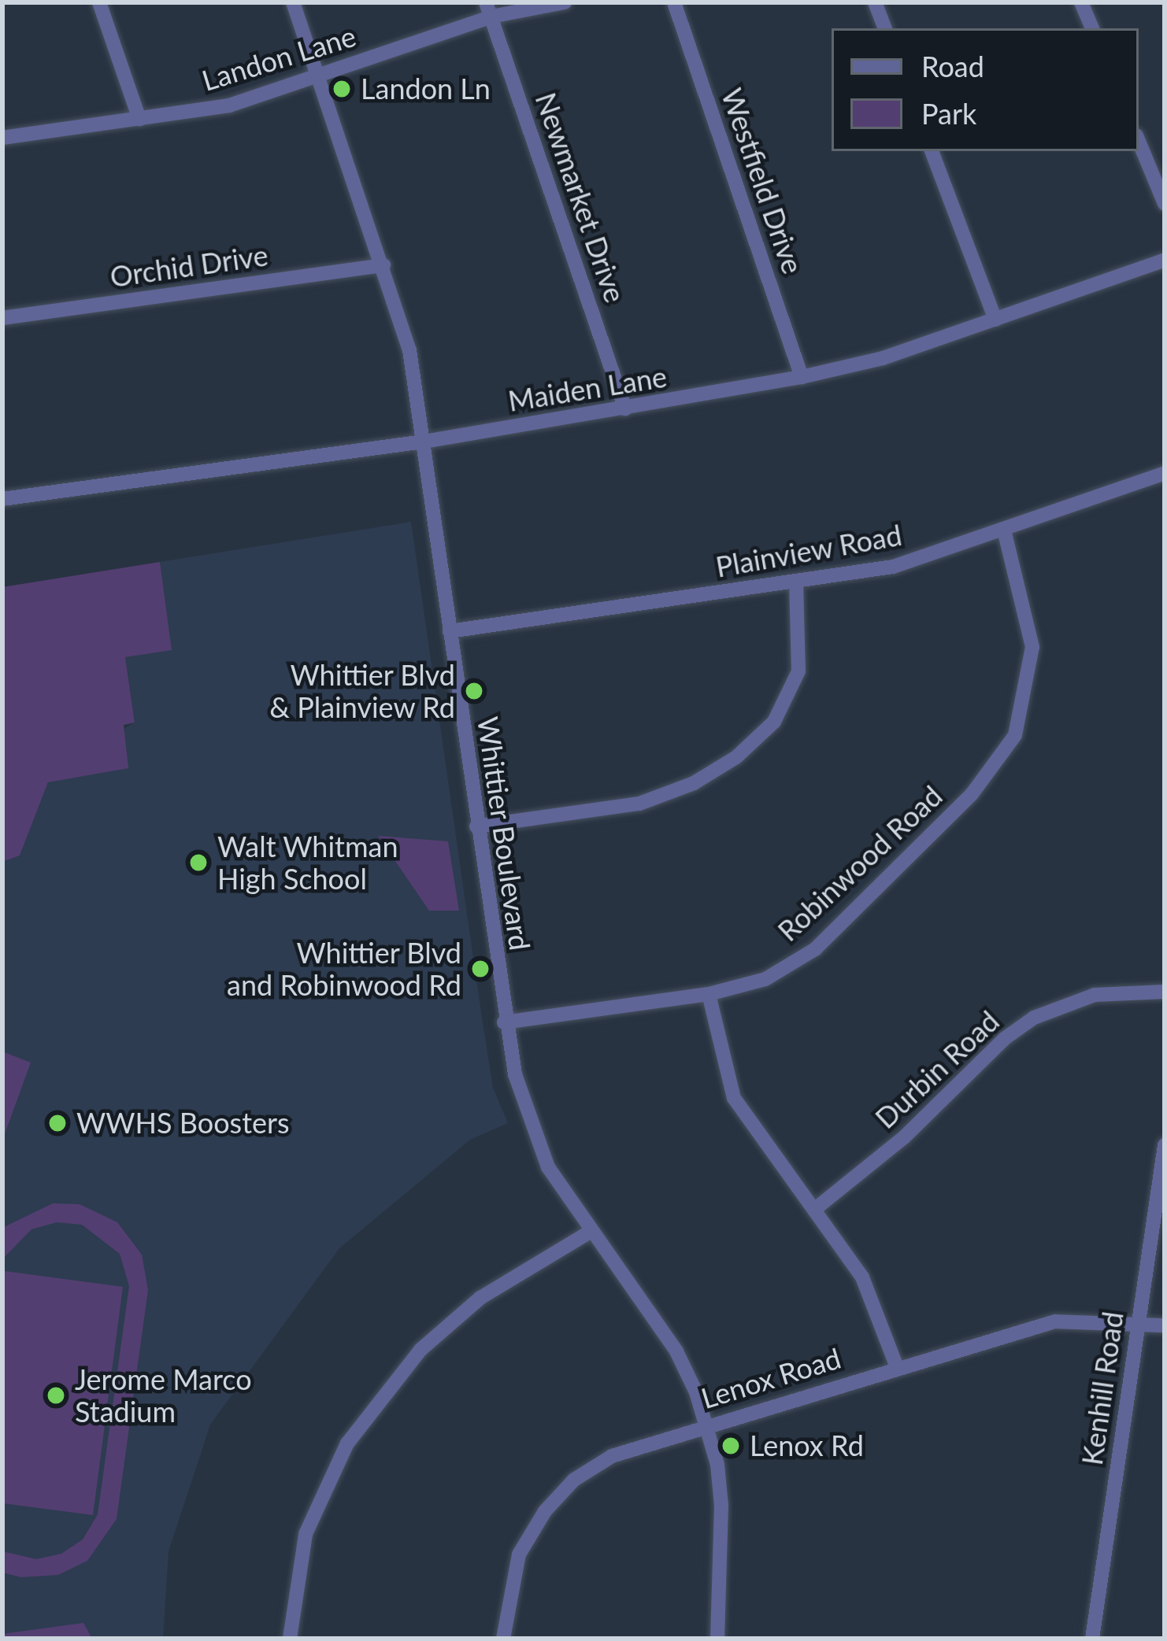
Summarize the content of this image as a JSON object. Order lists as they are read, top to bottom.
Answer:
{
  "streets": {
    "street": [
      "Landon Lane",
      "Westfield Drive",
      "Newmarket Drive",
      "Orchid Drive",
      "Maiden Lane",
      "Plainview Road",
      "Whittier Boulevard",
      "Robinwood Road",
      "Durbin Road",
      "Lenox Road",
      "Kenhill Road"
    ]
  },
  "crossings": [
    ["Landon Lane", "Newmarket Drive"],
    ["Landon Lane", "Whittier Boulevard"],
    ["Westfield Drive", "Maiden Lane"],
    ["Newmarket Drive", "Maiden Lane"],
    ["Orchid Drive", "Whittier Boulevard"],
    ["Maiden Lane", "Whittier Boulevard"],
    ["Plainview Road", "Whittier Boulevard"],
    ["Plainview Road", "Robinwood Road"],
    ["Whittier Boulevard", "Robinwood Road"],
    ["Whittier Boulevard", "Lenox Road"],
    ["Lenox Road", "Kenhill Road"]
  ],
  "places": [
    "Landon Ln",
    "Whittier Blvd & Plainview Rd",
    "Walt Whitman High School",
    "Whittier Blvd and Robinwood Rd",
    "WWHS Boosters",
    "Jerome Marco Stadium",
    "Lenox Rd"
  ],
  "legend": ["Road", "Park"]
}
